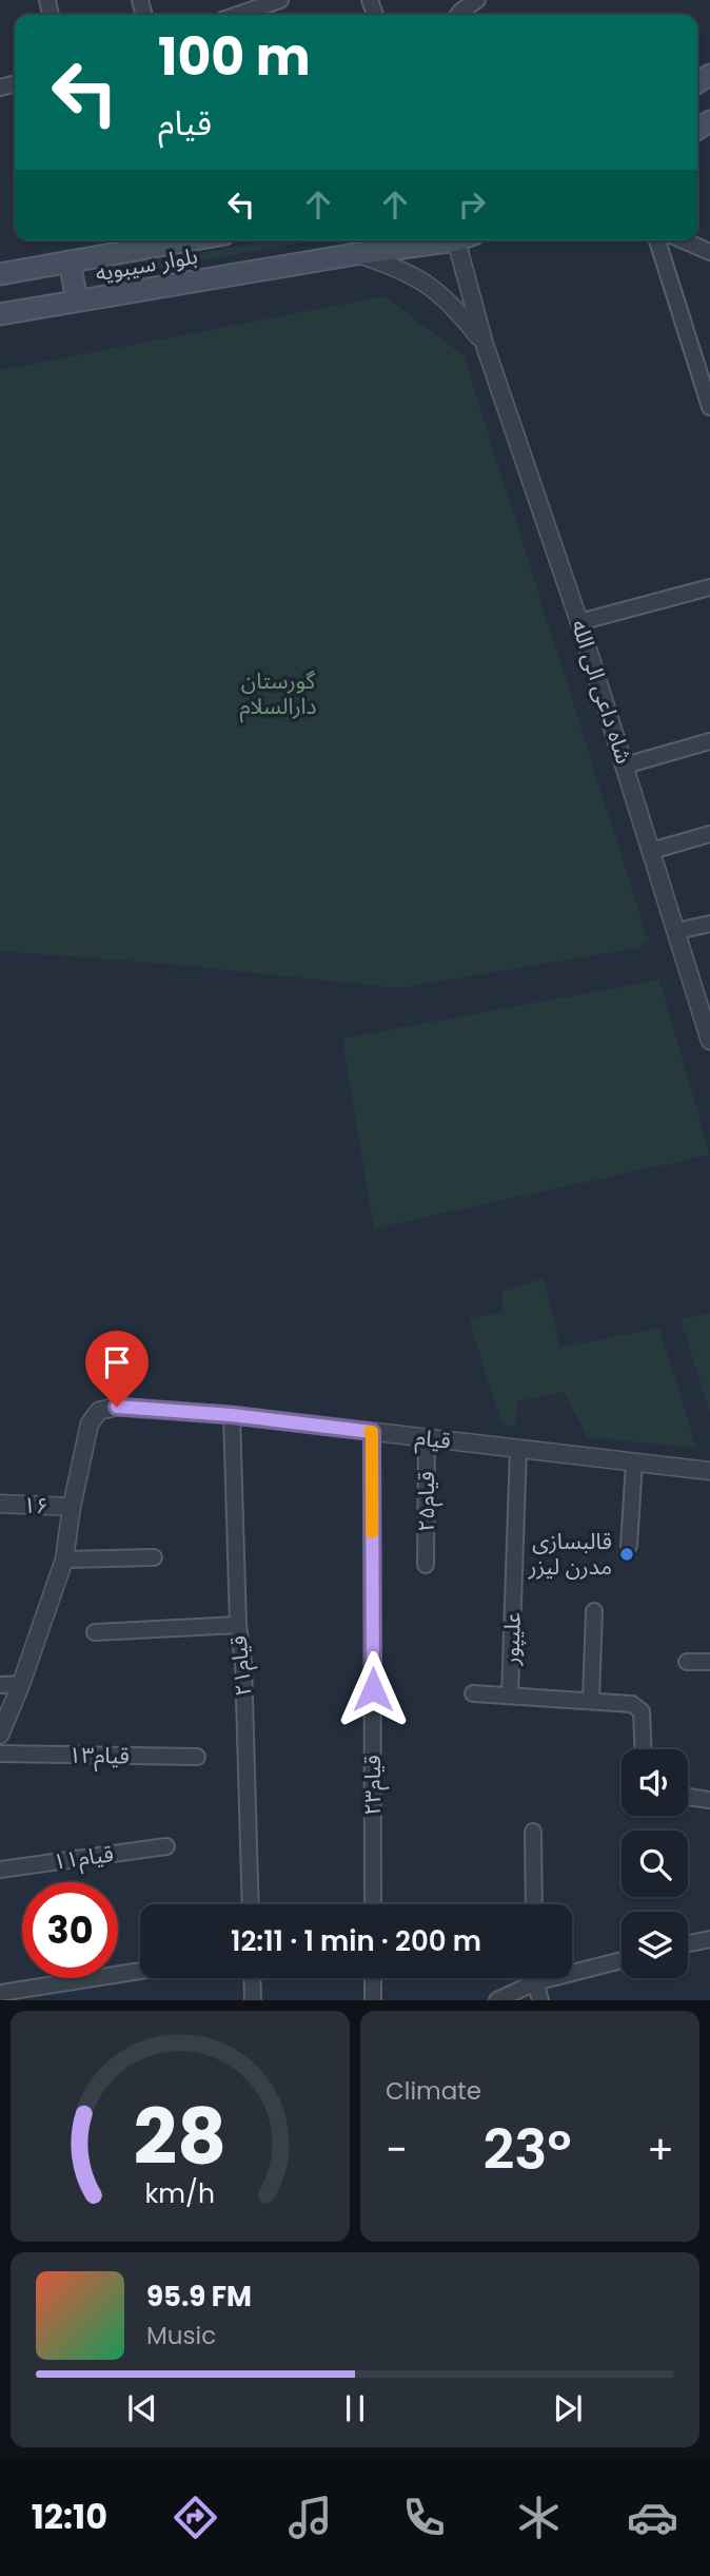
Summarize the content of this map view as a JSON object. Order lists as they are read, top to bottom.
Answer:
{
  "streets": {
    "main road": ["بلوار سیبویه"],
    "street": [
      "شاه داعی الی الله",
      "قیام",
      "قیام۲۵",
      "۱۶",
      "علیپور",
      "قیام۲۱",
      "قیام۱۳",
      "قیام۲۳",
      "قیام۱۱"
    ]
  },
  "crossings": [
    ["قیام", "قیام۲۵"],
    ["قیام", "۱۶"],
    ["قیام", "علیپور"],
    ["قیام", "قیام۲۱"],
    ["قیام", "قیام۲۳"]
  ],
  "parks": ["گورستان دارالسلام"],
  "places": ["قالبسازی مدرن لیزر"],
  "page": {
    "turn": ["100 m", "قیام"],
    "limit": "30",
    "trip": "12:11 · 1 min · 200 m",
    "tile": "Climate",
    "heat": ["−", "23°", "+"],
    "song": ["95.9 FM", "Music"],
    "tabs": "12:10",
    "gauge": ["28", "km/h"]
  }
}
